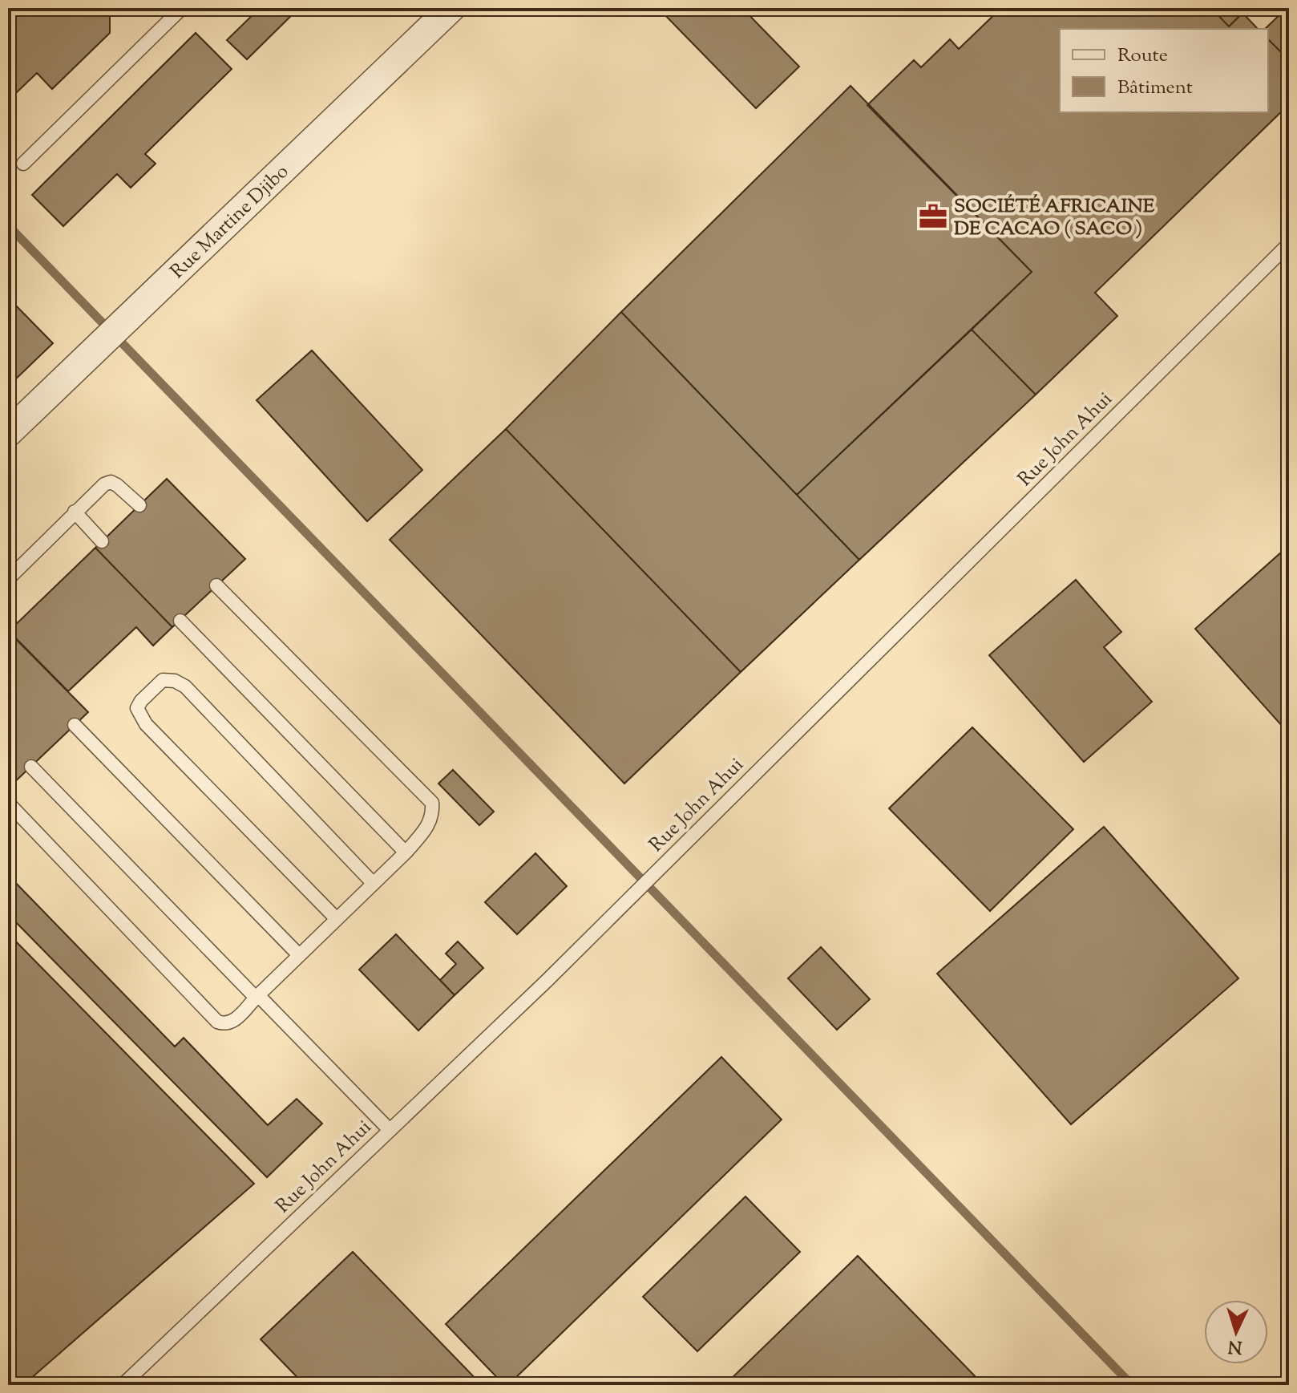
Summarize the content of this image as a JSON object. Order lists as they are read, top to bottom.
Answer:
{
  "streets": {
    "street": ["Rue Martine Djibo"],
    "lane": ["Rue John Ahui"]
  },
  "places": {
    "office": ["SOCIÉTÉ AFRICAINE DE CACAO ( SACO )"]
  },
  "legend": ["Route", "Bâtiment"],
  "north": "bottom"
}
